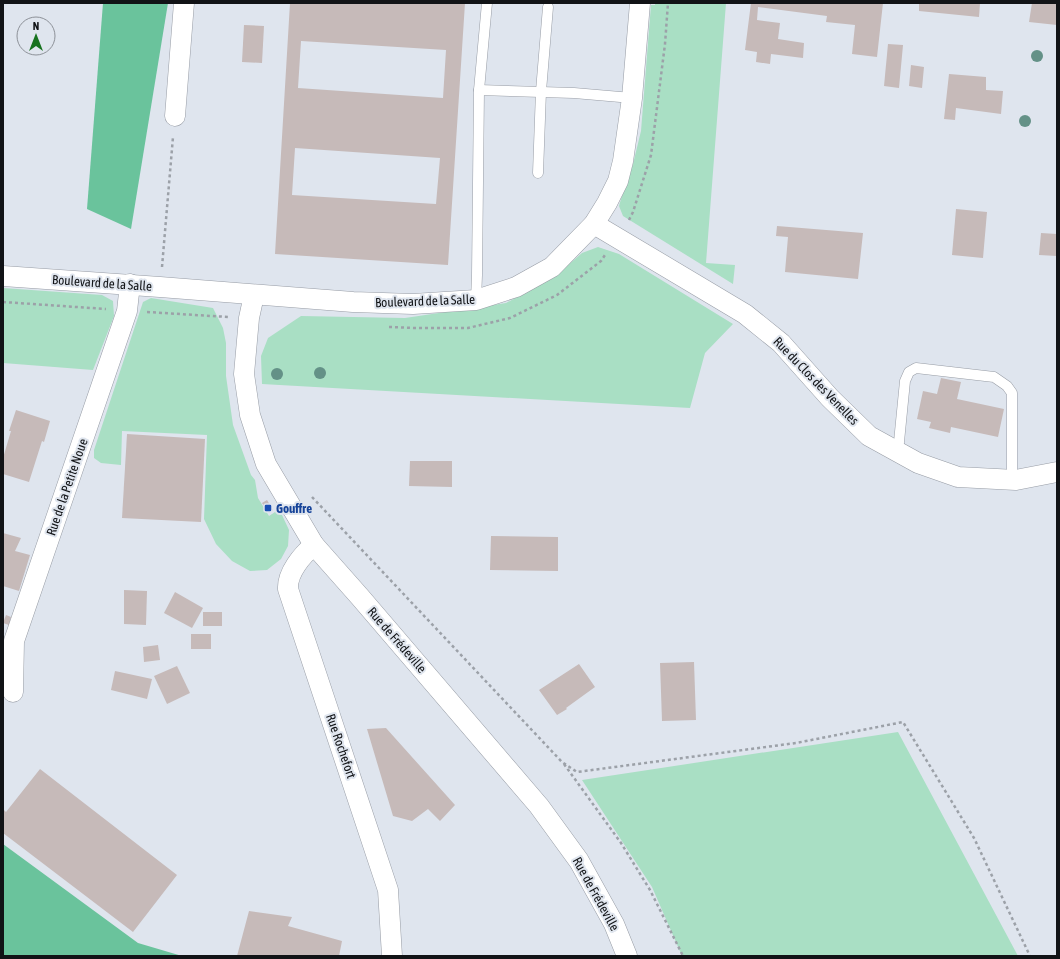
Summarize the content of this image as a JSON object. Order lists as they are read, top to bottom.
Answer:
{
  "streets": {
    "street": [
      "Boulevard de la Salle",
      "Rue du Clos des Venelles",
      "Rue de la Petite Noue",
      "Rue de Frédeville",
      "Rue Rochefort"
    ]
  },
  "crossings": [
    ["Boulevard de la Salle", "Rue du Clos des Venelles"],
    ["Boulevard de la Salle", "Rue de la Petite Noue"],
    ["Boulevard de la Salle", "Rue de Frédeville"],
    ["Rue de Frédeville", "Rue Rochefort"]
  ],
  "places": {
    "transit": ["Gouffre"]
  },
  "north": "top"
}
